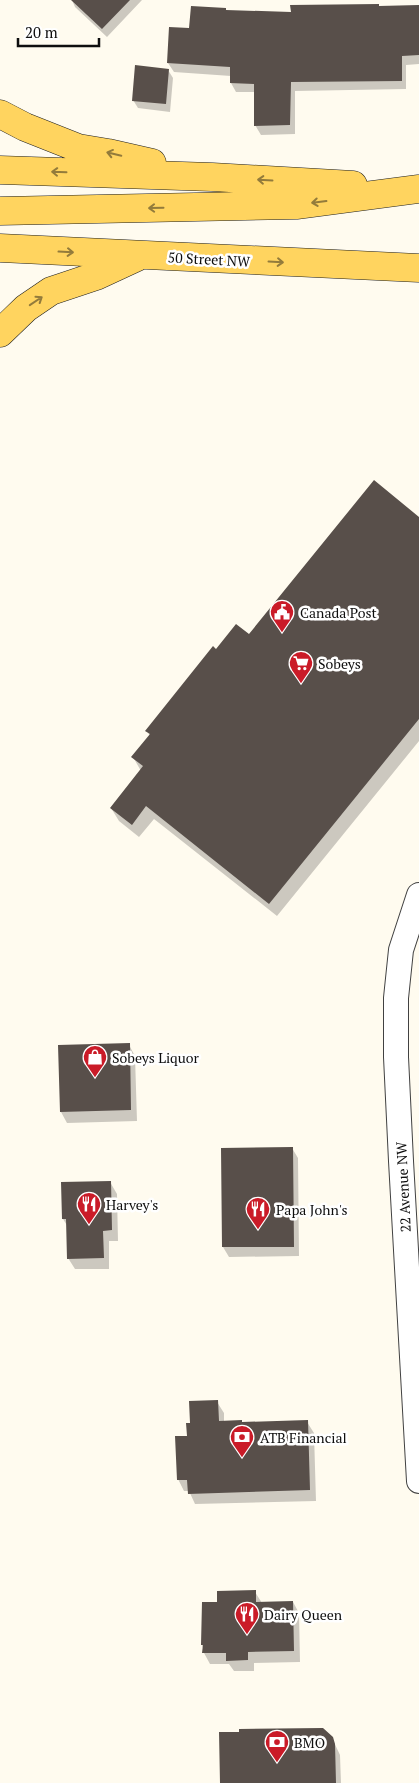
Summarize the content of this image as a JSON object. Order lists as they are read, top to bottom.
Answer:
{
  "streets": {
    "main road": ["50 Street NW"],
    "street": ["22 Avenue NW"]
  },
  "places": {
    "public building": ["Canada Post"],
    "supermarket": ["Sobeys"],
    "shop": ["Sobeys Liquor"],
    "restaurant": ["Harvey's", "Papa John's", "Dairy Queen"],
    "bank": ["ATB Financial", "BMO"]
  },
  "scale_bar": "20 m"
}
